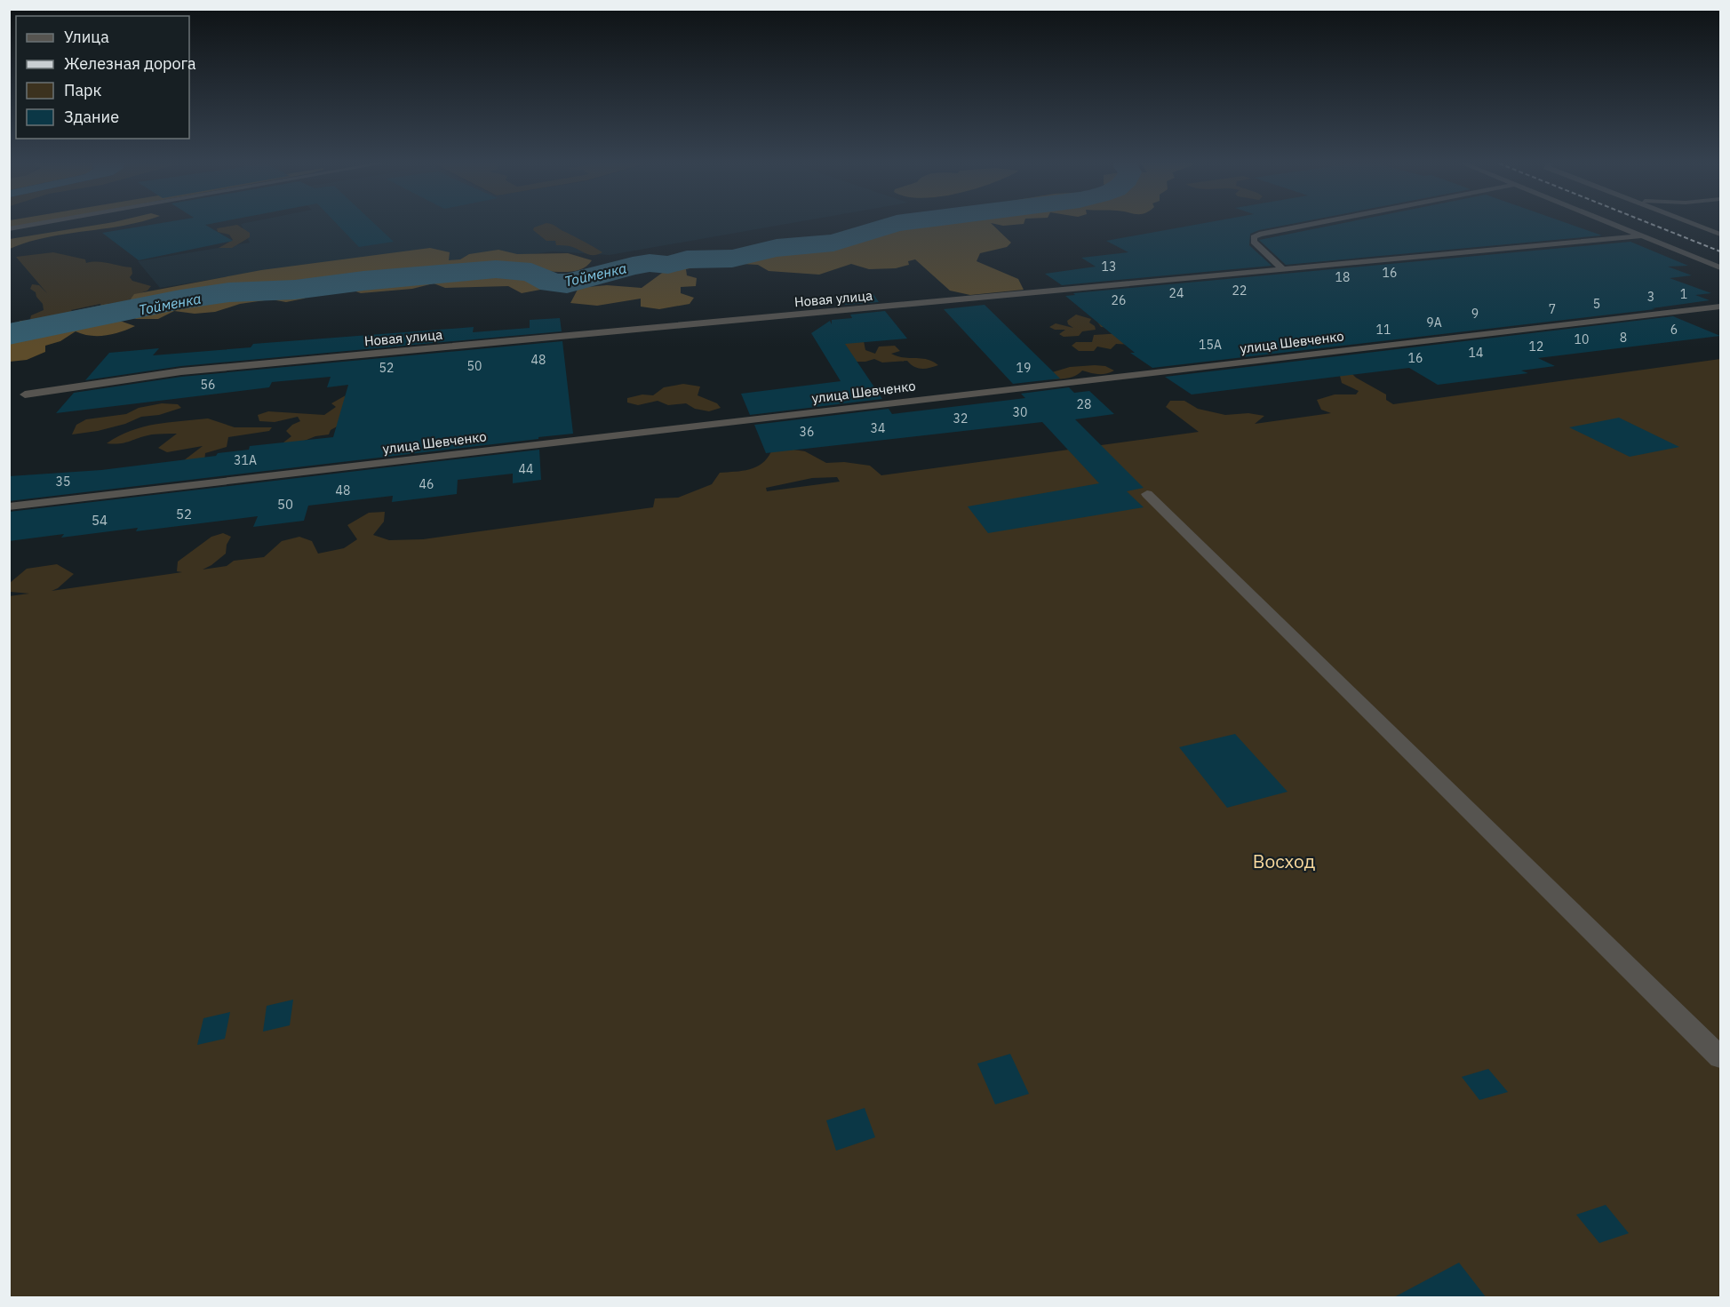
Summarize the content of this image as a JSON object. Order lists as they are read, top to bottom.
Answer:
{
  "streets": {
    "street": ["Новая улица", "улица Шевченко"]
  },
  "water": ["Тойменка"],
  "parks": ["Восход"],
  "house_numbers": [
    "13",
    "16",
    "18",
    "22",
    "24",
    "1",
    "3",
    "26",
    "5",
    "7",
    "9",
    "9А",
    "11",
    "6",
    "8",
    "10",
    "15А",
    "12",
    "14",
    "16",
    "48",
    "50",
    "52",
    "19",
    "56",
    "28",
    "30",
    "32",
    "34",
    "36",
    "31А",
    "44",
    "35",
    "46",
    "48",
    "50",
    "52",
    "54"
  ],
  "legend": [
    "Улица",
    "Железная дорога",
    "Парк",
    "Здание"
  ]
}
